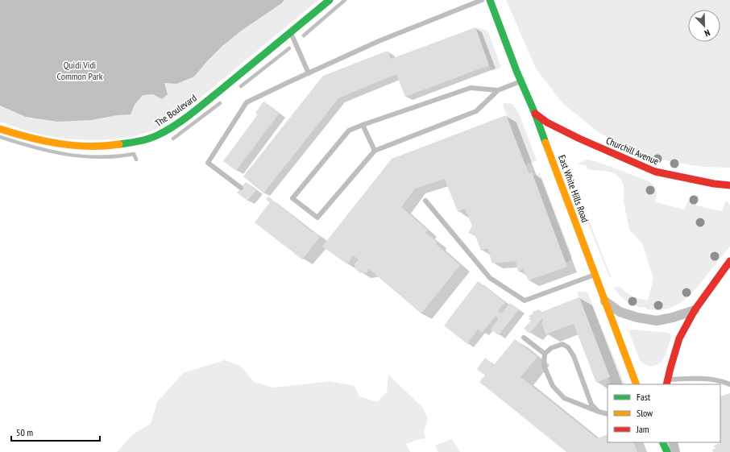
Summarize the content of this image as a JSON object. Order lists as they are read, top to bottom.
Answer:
{
  "streets": {
    "street": ["The Boulevard", "Churchill Avenue", "East White Hills Road"]
  },
  "crossings": [
    ["Churchill Avenue", "East White Hills Road"]
  ],
  "parks": ["Quidi Vidi Common Park"],
  "legend": ["Fast", "Slow", "Jam"],
  "scale_bar": "50 m",
  "north": "bottom right"
}
